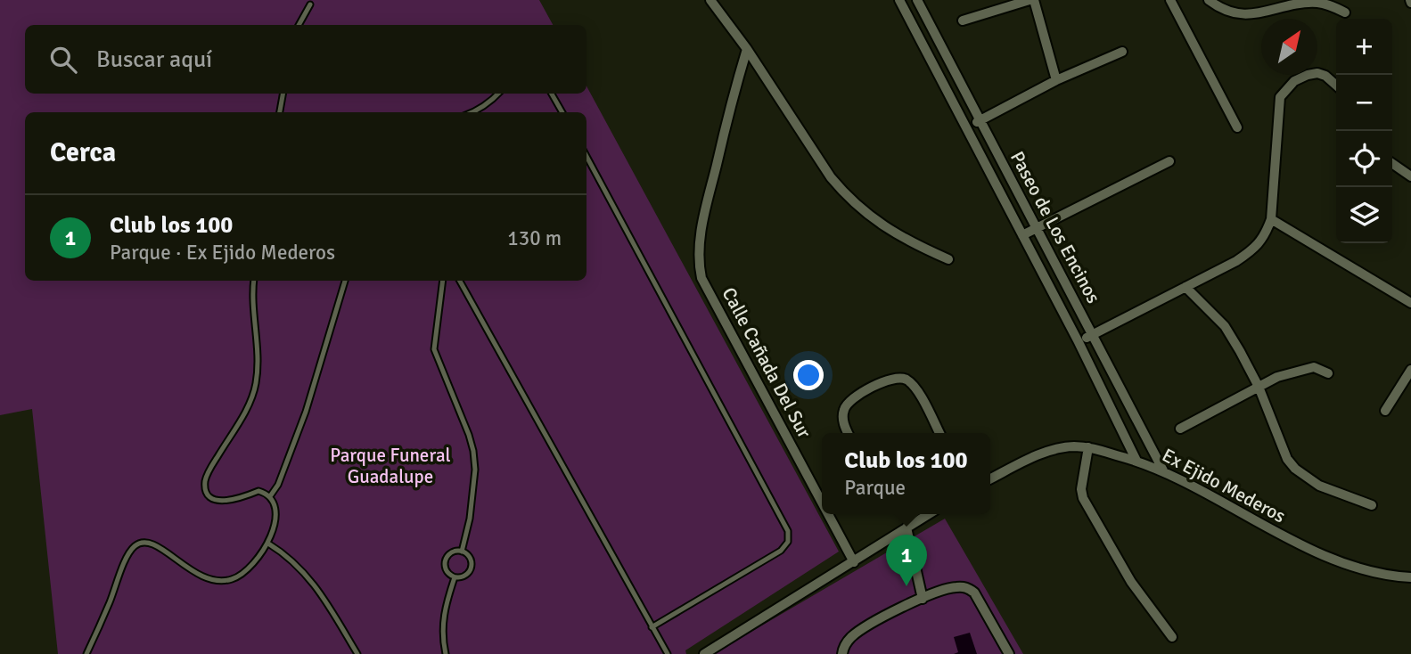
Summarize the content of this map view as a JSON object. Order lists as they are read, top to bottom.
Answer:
{
  "streets": {
    "street": ["Paseo de Los Encinos", "Calle Cañada Del Sur", "Ex Ejido Mederos"]
  },
  "crossings": [
    ["Paseo de Los Encinos", "Ex Ejido Mederos"]
  ],
  "parks": ["Parque Funeral Guadalupe"],
  "north": "top right",
  "page": {
    "map_buttons": ["+", "−"],
    "search": "Buscar aquí",
    "heading": "Cerca",
    "list": [
      {
        "mark": "1",
        "name": "Club los 100",
        "note": "Parque · Ex Ejido Mederos",
        "value": "130 m"
      }
    ],
    "popup": ["Club los 100", "Parque"],
    "pins": "1"
  }
}
